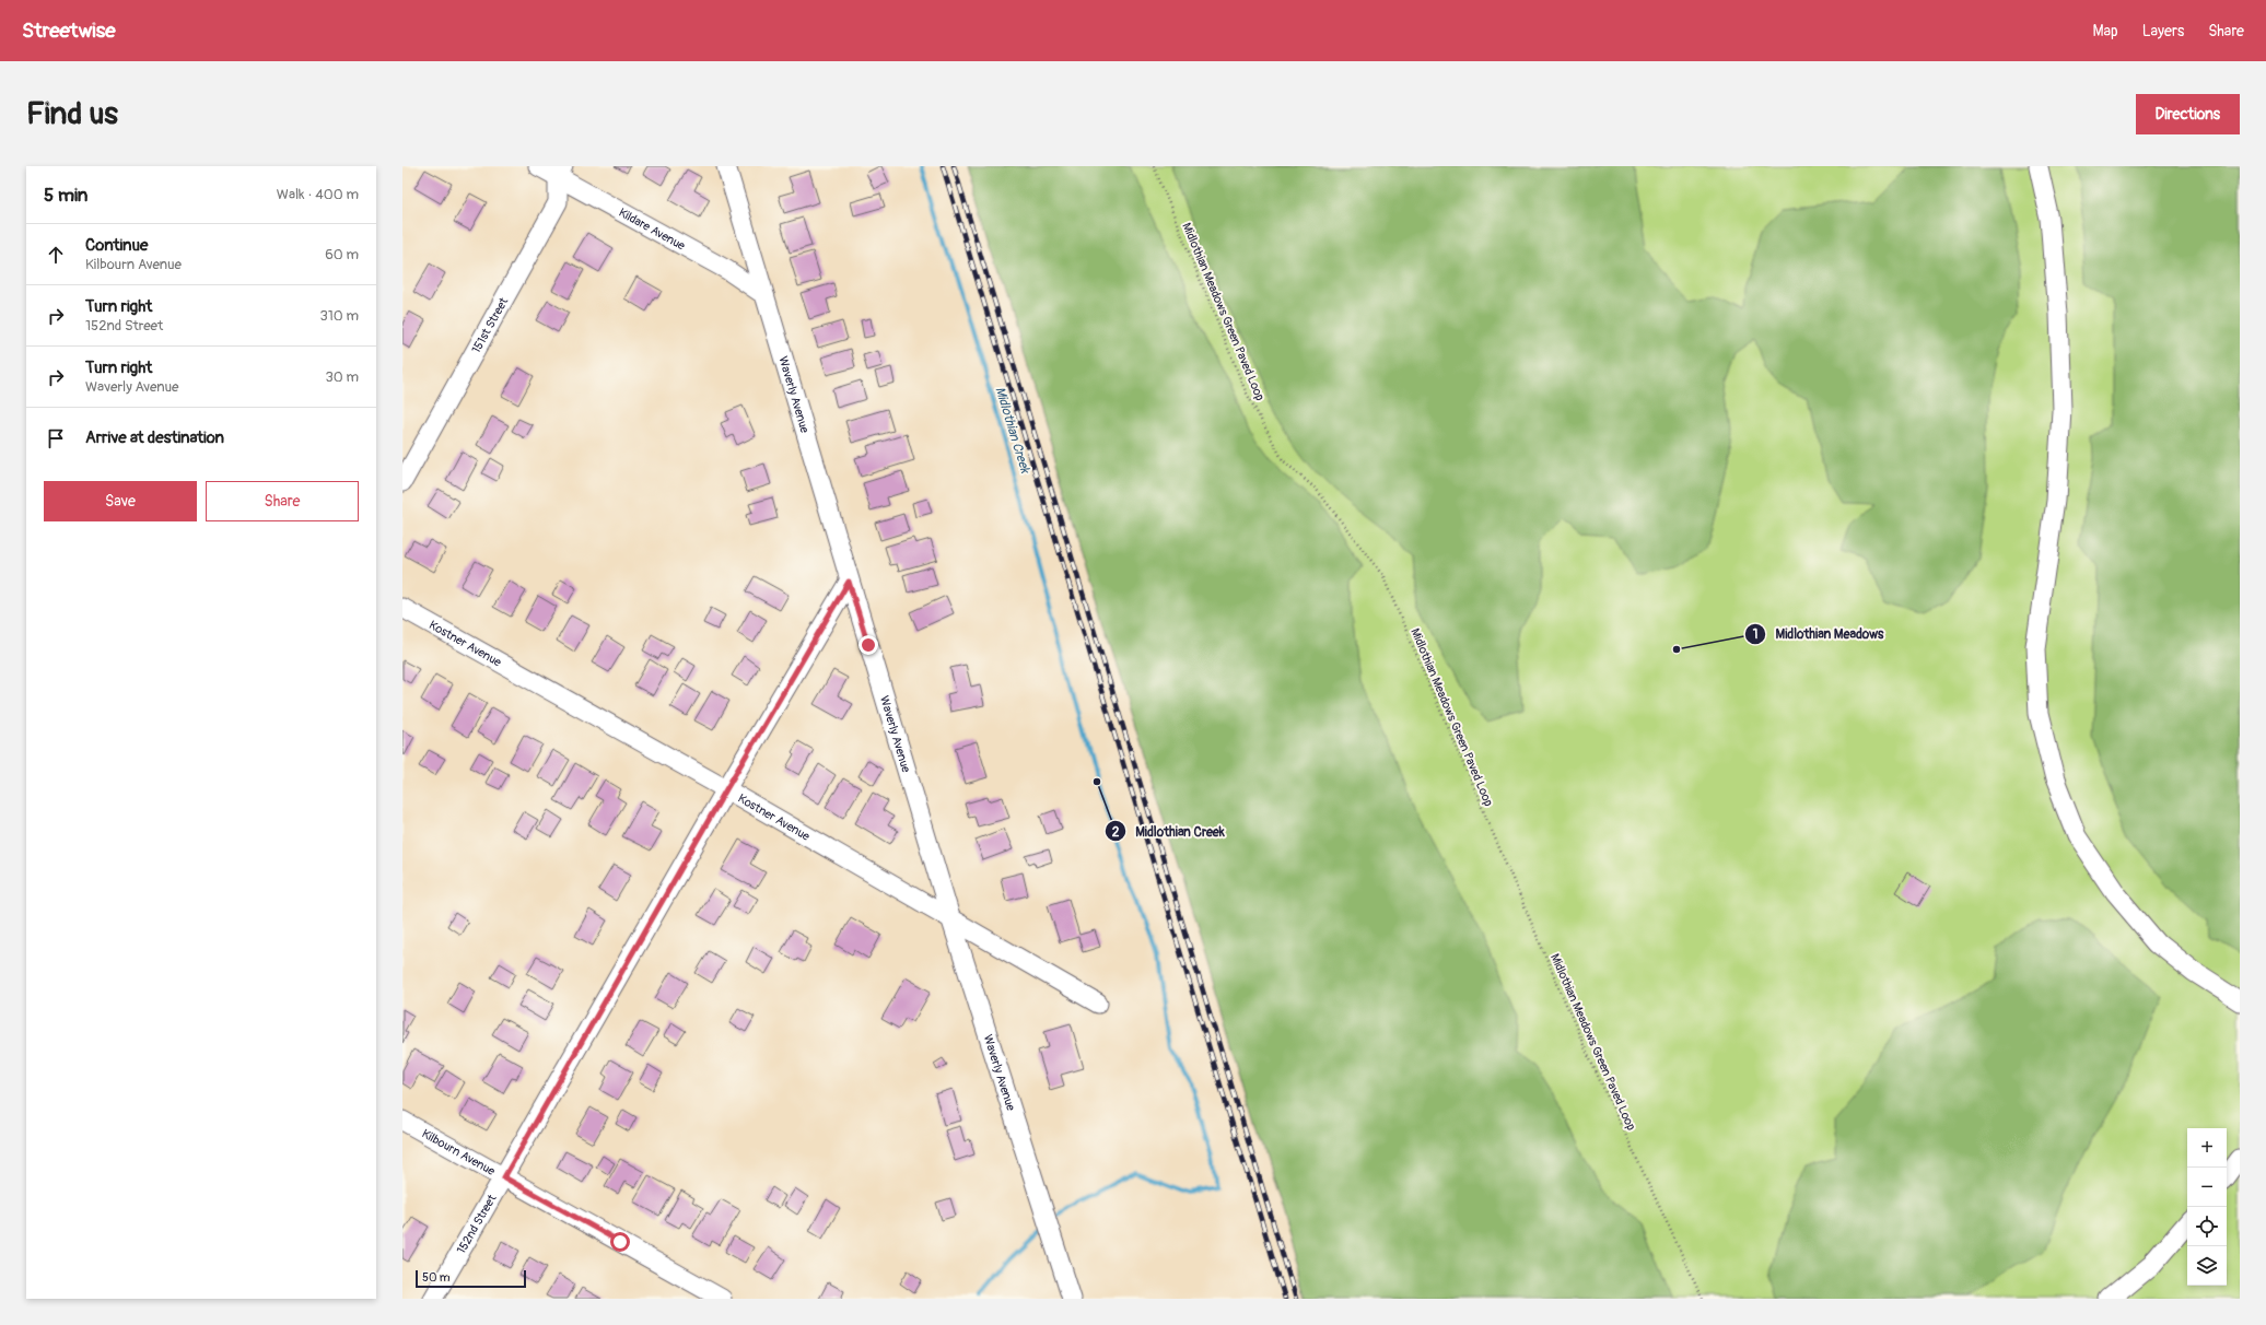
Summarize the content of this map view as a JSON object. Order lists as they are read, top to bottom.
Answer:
{
  "streets": {
    "street": [
      "Kildare Avenue",
      "151st Street",
      "Waverly Avenue",
      "Kostner Avenue",
      "Kilbourn Avenue",
      "152nd Street"
    ],
    "path": ["Midlothian Meadows Green Paved Loop"]
  },
  "crossings": [
    ["Kildare Avenue", "151st Street"],
    ["Kildare Avenue", "Waverly Avenue"],
    ["Waverly Avenue", "Kostner Avenue"],
    ["Waverly Avenue", "152nd Street"],
    ["Kostner Avenue", "152nd Street"],
    ["Kilbourn Avenue", "152nd Street"]
  ],
  "water": ["Midlothian Creek"],
  "places": ["Midlothian Meadows", "Midlothian Creek"],
  "scale_bar": "50 m",
  "page": {
    "header": "Streetwise",
    "nav": ["Map", "Layers", "Share"],
    "buttons": [
      "Directions",
      ["Save", "Share"]
    ],
    "title": "Find us",
    "heading": ["5 min", "Walk · 400 m"],
    "list": [
      ["Continue", "Kilbourn Avenue", "60 m"],
      ["Turn right", "152nd Street", "310 m"],
      ["Turn right", "Waverly Avenue", "30 m"],
      "Arrive at destination"
    ],
    "map_buttons": ["+", "−"],
    "scale": "50 m"
  }
}
